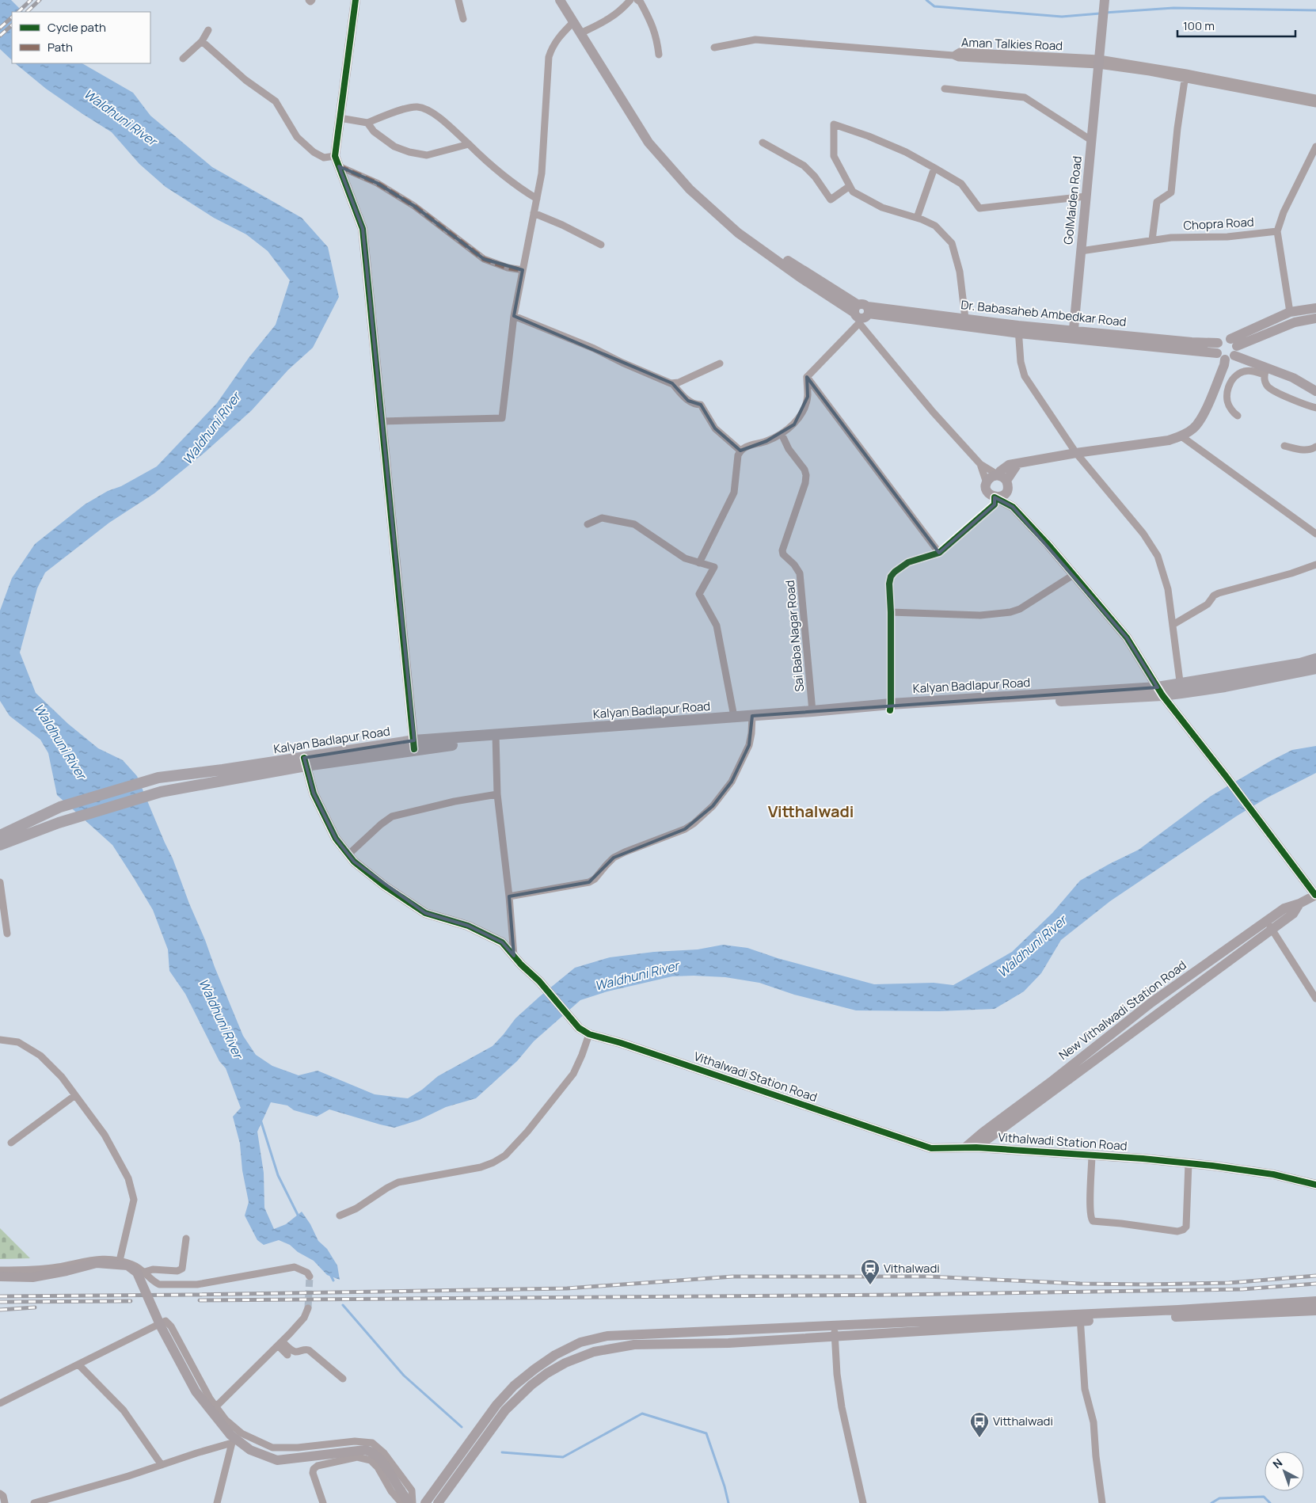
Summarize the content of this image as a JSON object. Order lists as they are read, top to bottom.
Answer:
{
  "streets": {
    "main road": ["Kalyan Badlapur Road"],
    "street": [
      "Aman Talkies Road",
      "GolMaiden Road",
      "Chopra Road",
      "Dr. Babasaheb Ambedkar Road",
      "Sai Baba Nagar Road",
      "New Vithalwadi Station Road",
      "Vithalwadi Station Road"
    ]
  },
  "crossings": [
    ["Aman Talkies Road", "GolMaiden Road"],
    ["GolMaiden Road", "Chopra Road"],
    ["GolMaiden Road", "Dr. Babasaheb Ambedkar Road"],
    ["Sai Baba Nagar Road", "Kalyan Badlapur Road"],
    ["Kalyan Badlapur Road", "Vithalwadi Station Road"],
    ["New Vithalwadi Station Road", "Vithalwadi Station Road"]
  ],
  "districts": ["Vitthalwadi"],
  "water": ["Waldhuni River"],
  "places": {
    "station": ["Vithalwadi"],
    "bus stop": ["Vitthalwadi"]
  },
  "legend": ["Cycle path", "Path"],
  "scale_bar": "100 m",
  "north": "top left"
}
